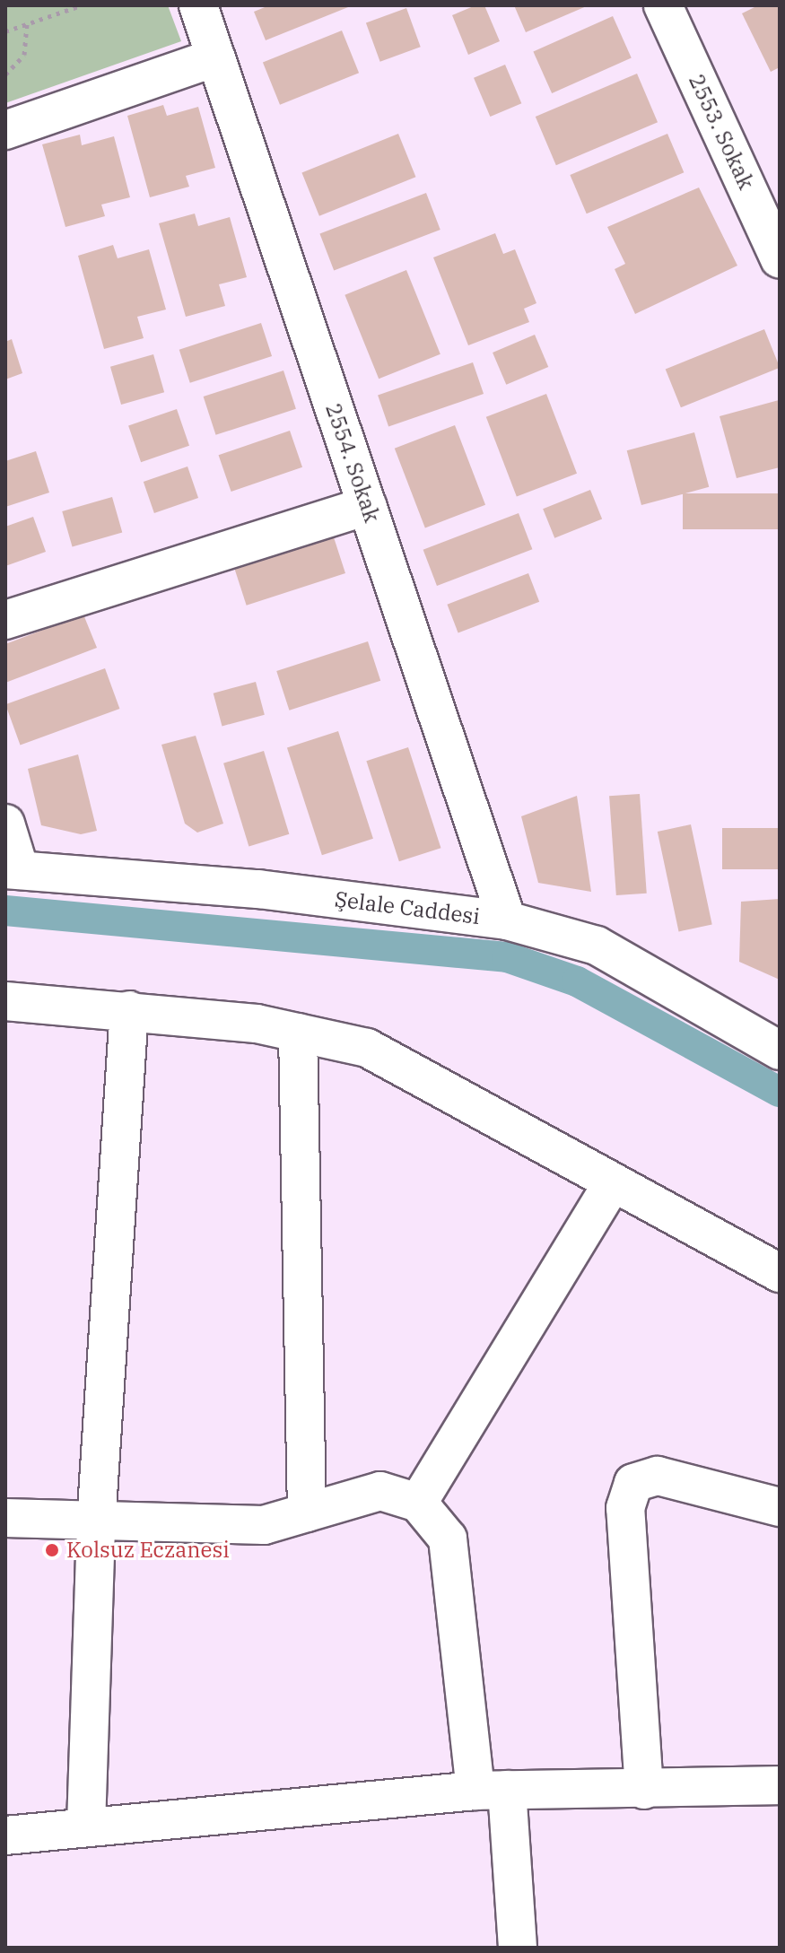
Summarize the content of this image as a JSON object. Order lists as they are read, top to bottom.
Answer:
{
  "streets": {
    "street": ["2553. Sokak", "2554. Sokak", "Şelale Caddesi"]
  },
  "crossings": [
    ["2554. Sokak", "Şelale Caddesi"]
  ],
  "places": ["Kolsuz Eczanesi"]
}
